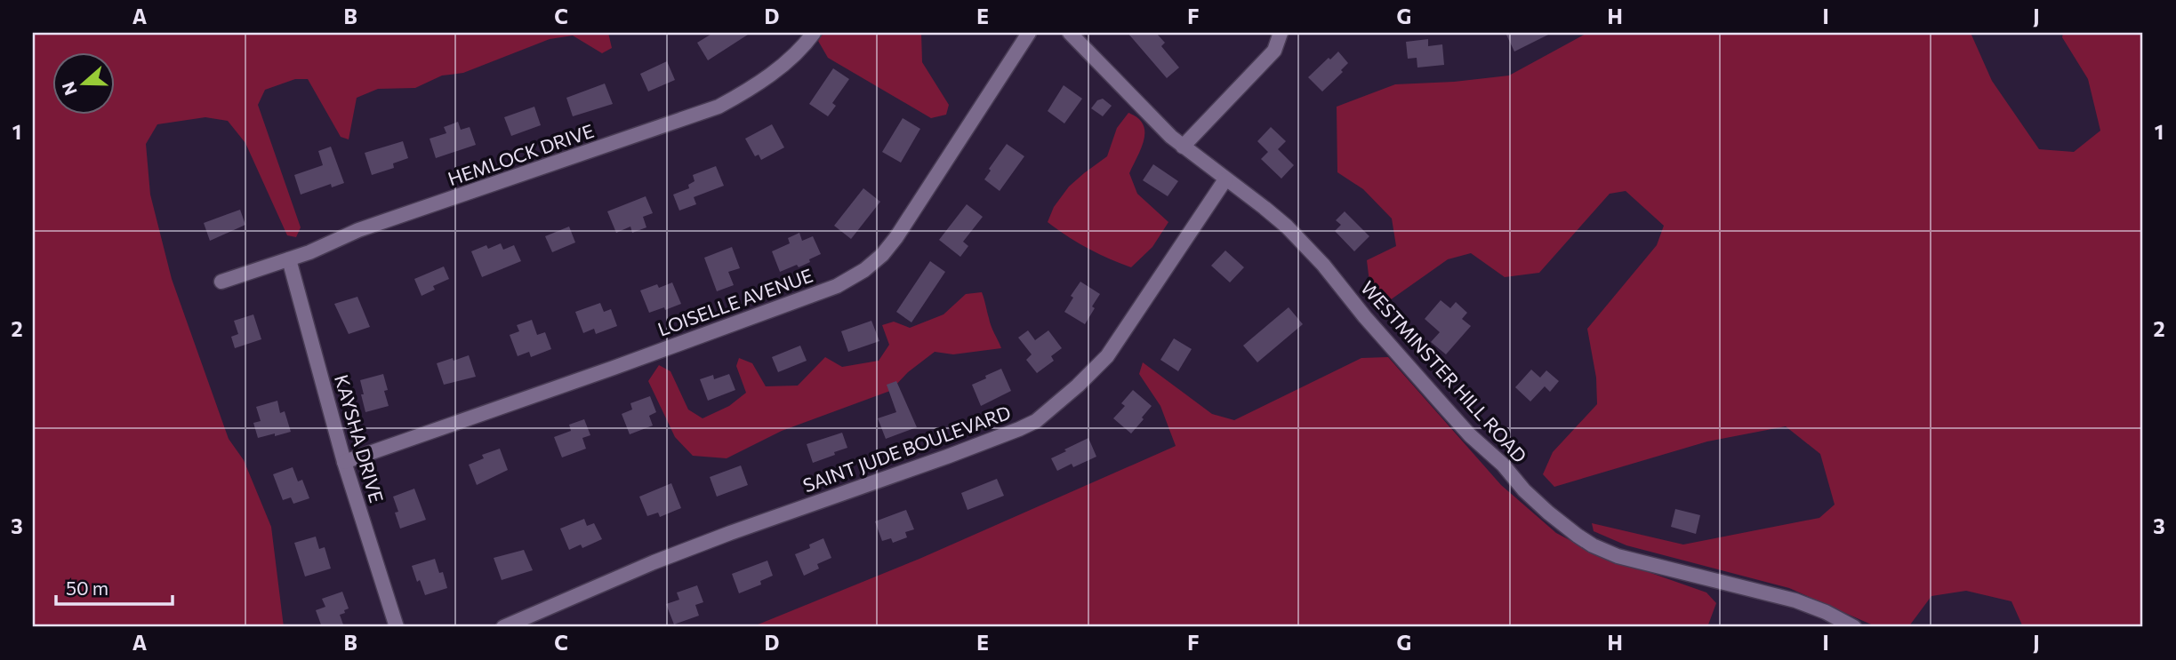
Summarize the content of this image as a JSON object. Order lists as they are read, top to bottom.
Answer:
{
  "streets": {
    "street": [
      "HEMLOCK DRIVE",
      "LOISELLE AVENUE",
      "WESTMINSTER HILL ROAD",
      "KAYSHA DRIVE",
      "SAINT JUDE BOULEVARD"
    ]
  },
  "crossings": [
    ["HEMLOCK DRIVE", "KAYSHA DRIVE"],
    ["LOISELLE AVENUE", "KAYSHA DRIVE"],
    ["WESTMINSTER HILL ROAD", "SAINT JUDE BOULEVARD"]
  ],
  "scale_bar": "50 m",
  "north": "left",
  "grid": {
    "columns": [
      "A",
      "B",
      "C",
      "D",
      "E",
      "F",
      "G",
      "H",
      "I",
      "J"
    ],
    "rows": ["1", "2", "3"]
  }
}
